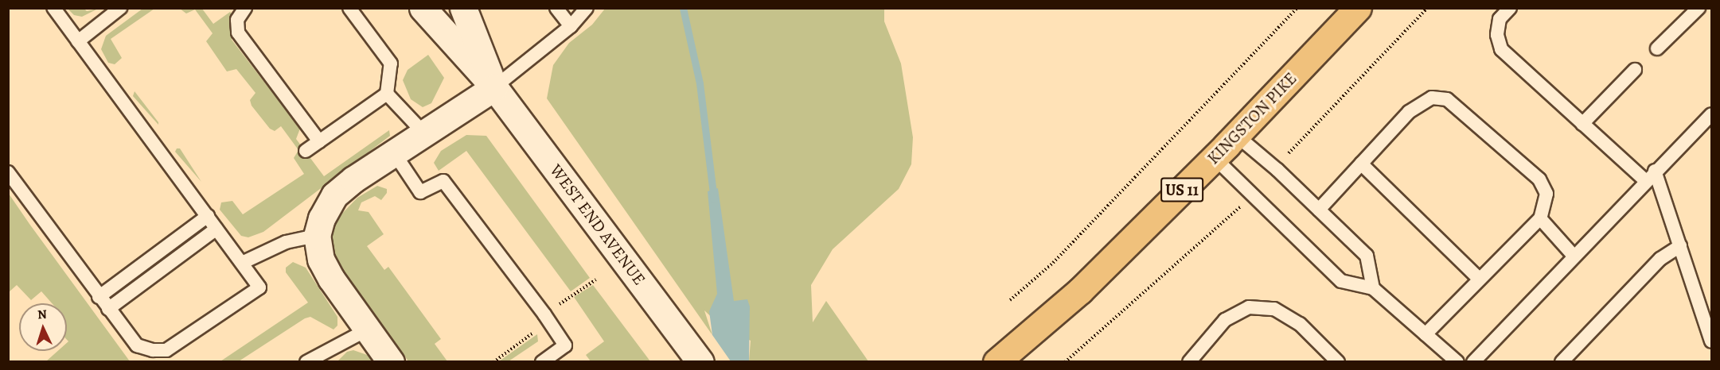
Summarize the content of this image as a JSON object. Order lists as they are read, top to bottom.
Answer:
{
  "streets": {
    "main road": ["KINGSTON PIKE", "US 11"],
    "street": ["WEST END AVENUE"]
  },
  "north": "top"
}
